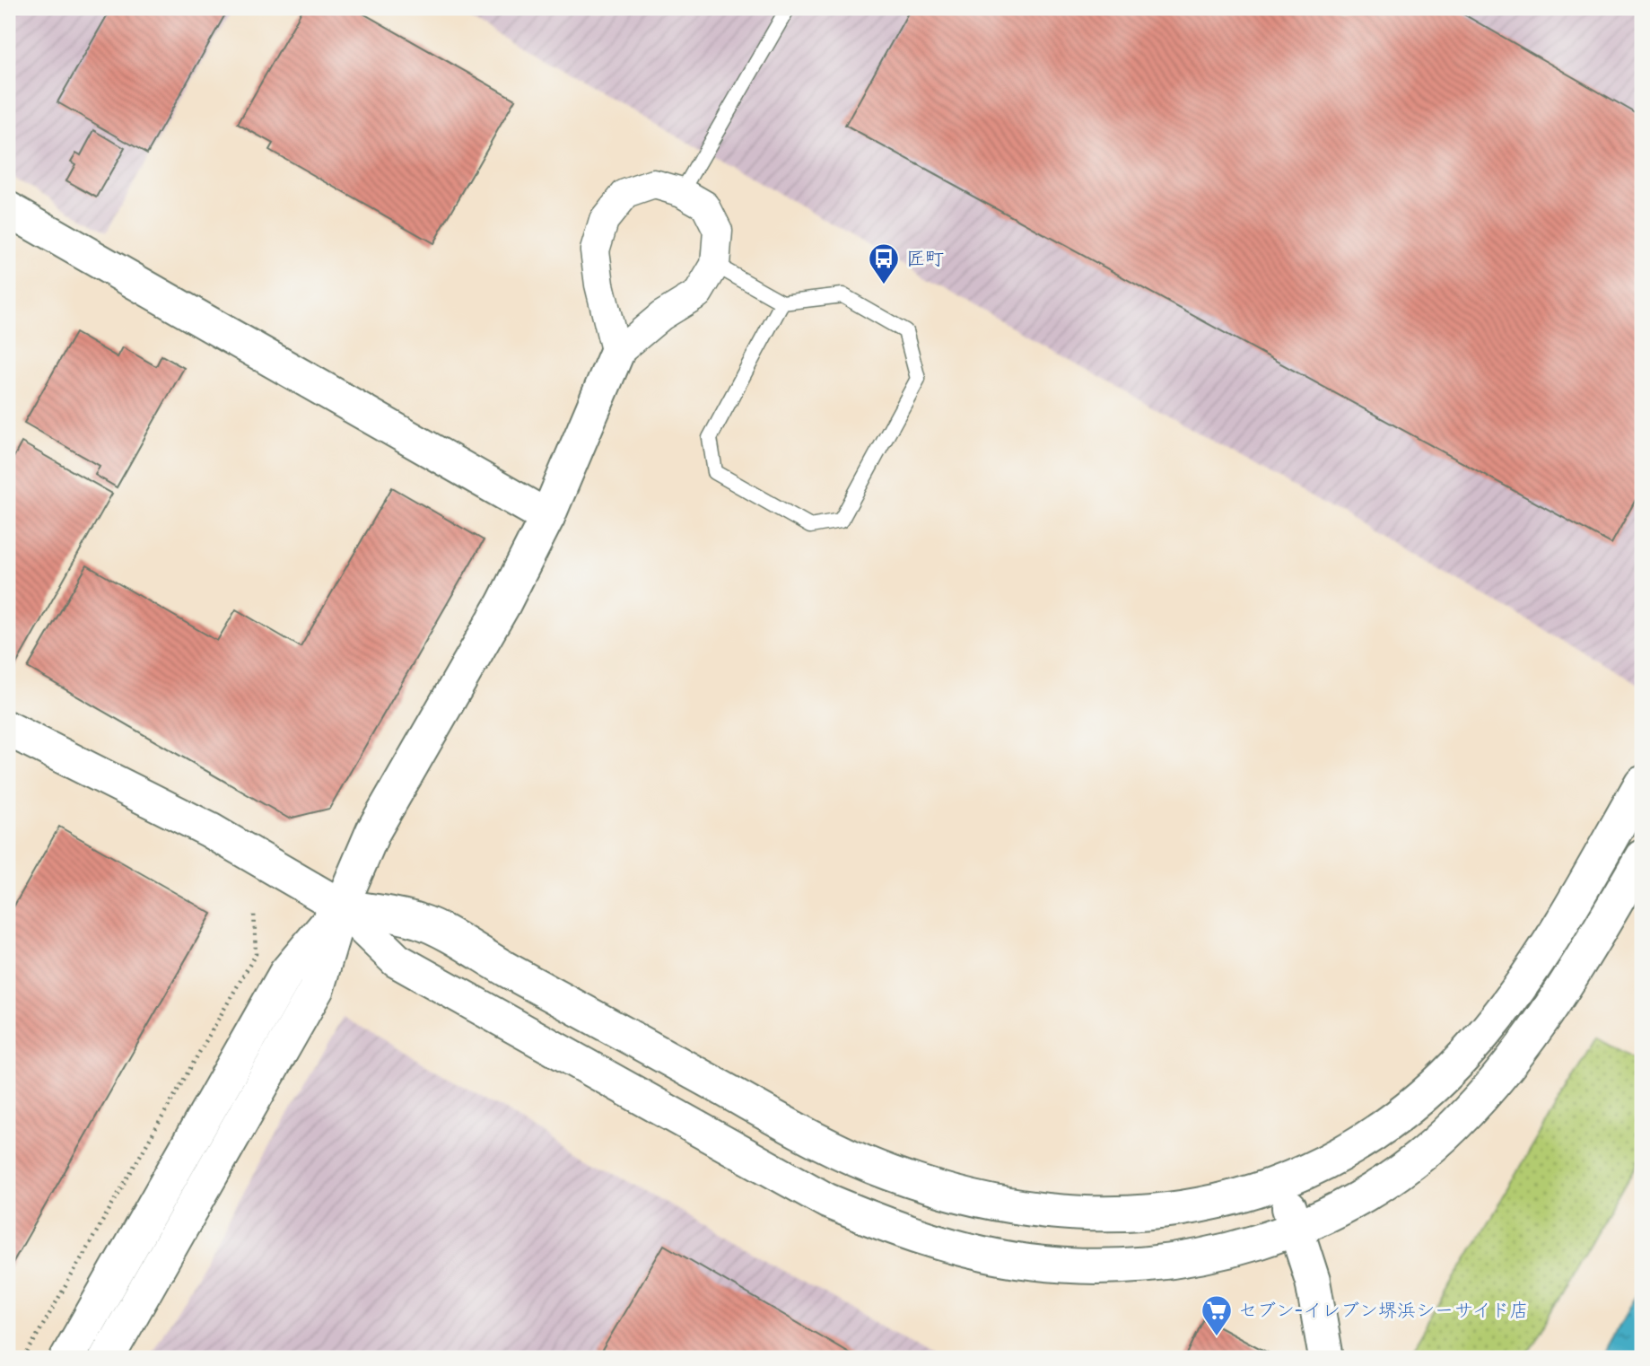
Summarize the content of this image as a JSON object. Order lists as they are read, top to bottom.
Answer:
{
  "places": {
    "bus stop": ["匠町"],
    "supermarket": ["セブン-イレブン堺浜シーサイド店"]
  }
}
